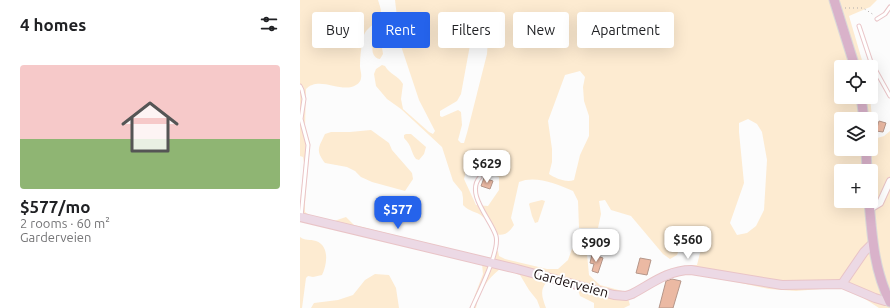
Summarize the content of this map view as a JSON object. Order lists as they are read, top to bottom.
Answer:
{
  "streets": {
    "street": ["Garderveien"]
  },
  "page": {
    "heading": "4 homes",
    "chip": [
      "Buy",
      "Rent",
      "Filters",
      "New",
      "Apartment"
    ],
    "list": [
      {
        "name": "$577/mo",
        "note": "2 rooms · 60 m² · Garderveien"
      }
    ],
    "map_buttons": "+",
    "price": [
      "$629",
      "$577",
      "$560",
      "$909"
    ]
  }
}
